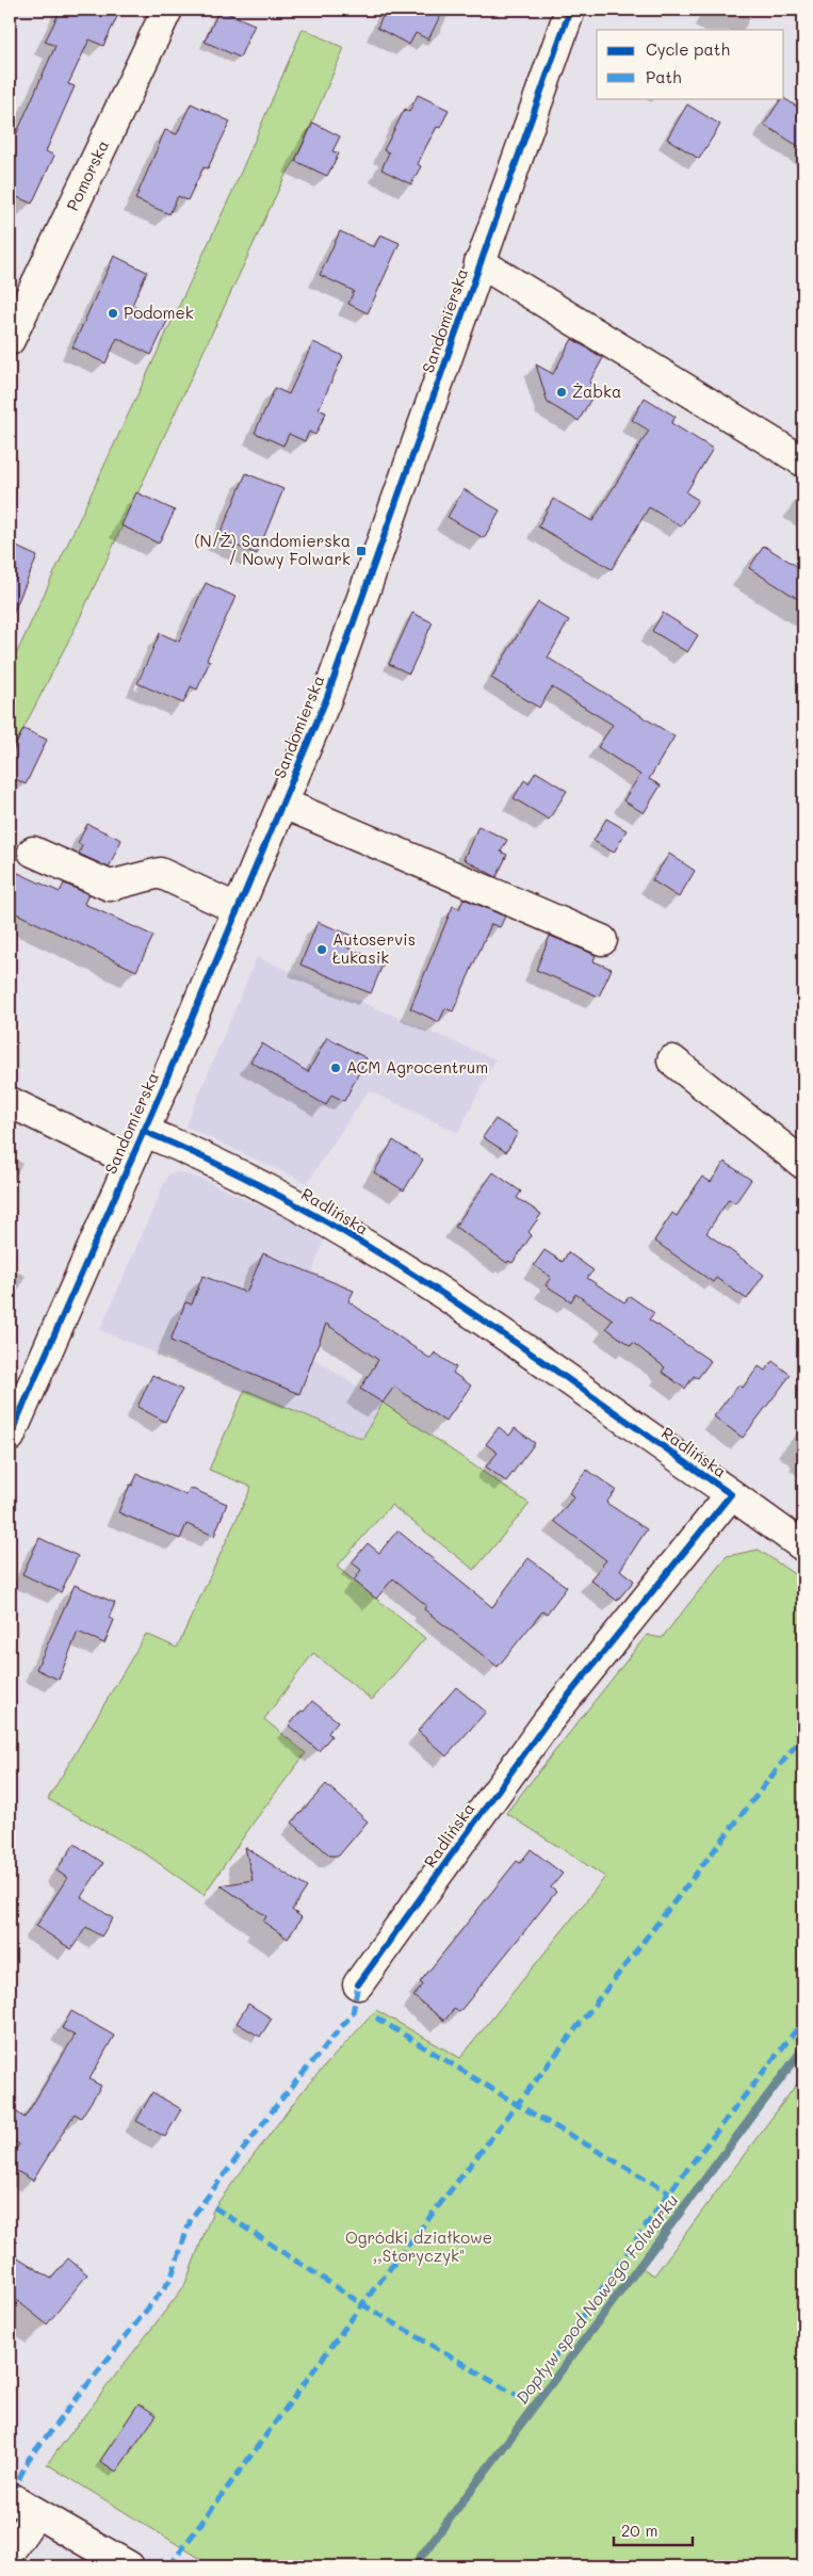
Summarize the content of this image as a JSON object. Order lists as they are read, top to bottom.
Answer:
{
  "streets": {
    "street": ["Pomorska", "Sandomierska", "Radlińska"]
  },
  "crossings": [
    ["Sandomierska", "Radlińska"]
  ],
  "water": ["Dopływ spod Nowego Folwarku"],
  "parks": ["Ogródki działkowe ,,Storyczyk\""],
  "places": {
    "other": [
      "Podomek",
      "Żabka",
      "Autoservis Łukasik",
      "ACM Agrocentrum"
    ],
    "transit": ["(N/Ż) Sandomierska / Nowy Folwark"]
  },
  "legend": ["Cycle path", "Path"],
  "scale_bar": "20 m"
}
